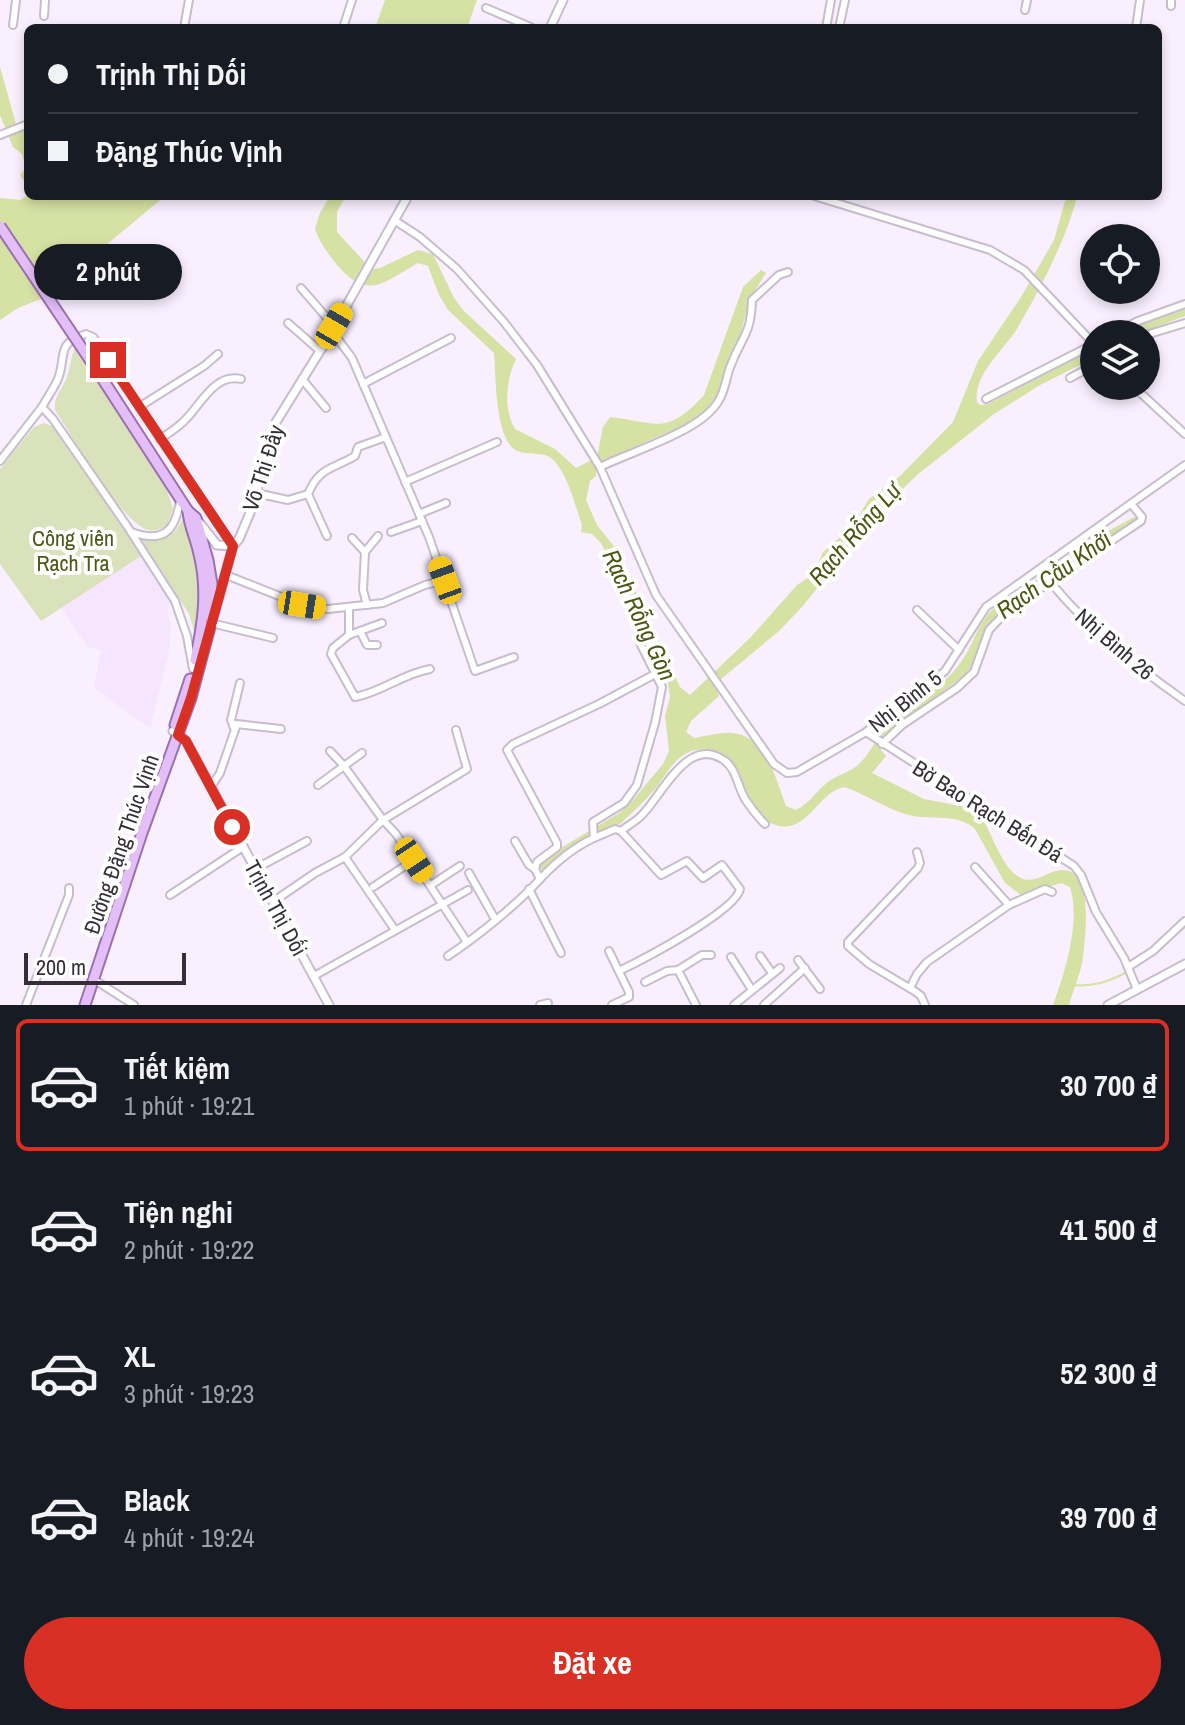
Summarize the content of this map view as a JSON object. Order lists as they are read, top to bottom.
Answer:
{
  "streets": {
    "main road": ["Đường Đặng Thúc Vịnh"],
    "street": [
      "Võ Thị Đầy",
      "Nhị Bình 26",
      "Nhị Bình 5",
      "Bờ Bao Rạch Bến Đá",
      "Trịnh Thị Dối"
    ]
  },
  "crossings": [
    ["Võ Thị Đầy", "Đường Đặng Thúc Vịnh"],
    ["Nhị Bình 26", "Nhị Bình 5"],
    ["Nhị Bình 5", "Bờ Bao Rạch Bến Đá"],
    ["Đường Đặng Thúc Vịnh", "Trịnh Thị Dối"]
  ],
  "water": ["Rạch Rỗng Lự", "Rạch Cầu Khởi", "Rạch Rỗng Gòn"],
  "parks": ["Công viên Rạch Tra"],
  "scale_bar": "200 m",
  "page": {
    "banner": ["Trịnh Thị Dối", "Đặng Thúc Vịnh"],
    "bubble": "2 phút",
    "scale": "200 m",
    "list": [
      {
        "name": "Tiết kiệm",
        "note": "1 phút · 19:21",
        "value": "30 700 ₫"
      },
      {
        "name": "Tiện nghi",
        "note": "2 phút · 19:22",
        "value": "41 500 ₫"
      },
      {
        "name": "XL",
        "note": "3 phút · 19:23",
        "value": "52 300 ₫"
      },
      {
        "name": "Black",
        "note": "4 phút · 19:24",
        "value": "39 700 ₫"
      }
    ],
    "buttons": "Đặt xe"
  }
}
